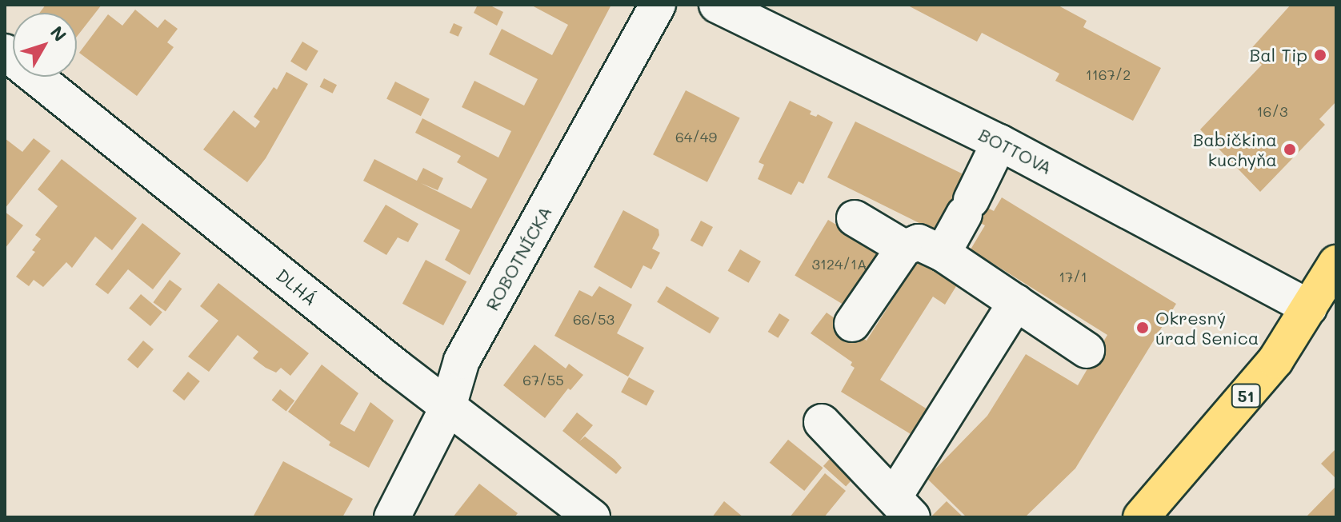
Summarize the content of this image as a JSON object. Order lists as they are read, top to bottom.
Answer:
{
  "streets": {
    "main road": ["51"],
    "street": ["BOTTOVA", "ROBOTNÍCKA", "DLHÁ"]
  },
  "crossings": [
    ["BOTTOVA", "51"],
    ["ROBOTNÍCKA", "DLHÁ"]
  ],
  "places": ["Bal Tip", "Babičkina kuchyňa", "Okresný úrad Senica"],
  "house_numbers": [
    "1167/2",
    "16/3",
    "64/49",
    "3124/1A",
    "17/1",
    "66/53",
    "67/55"
  ],
  "north": "top right"
}
